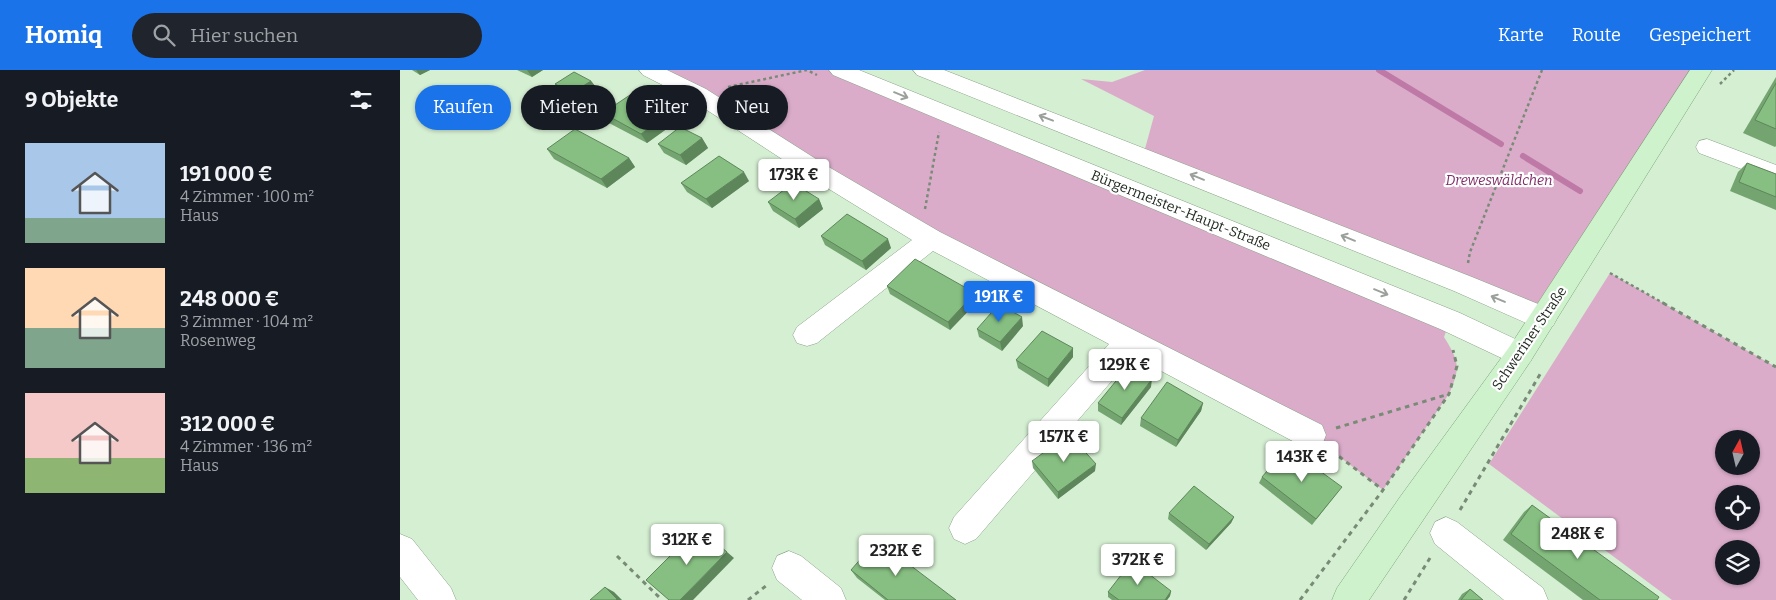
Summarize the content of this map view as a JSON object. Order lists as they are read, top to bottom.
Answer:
{
  "streets": {
    "main road": ["Schweriner Straße"],
    "street": ["Bürgermeister-Haupt-Straße"]
  },
  "crossings": [
    ["Bürgermeister-Haupt-Straße", "Schweriner Straße"]
  ],
  "parks": ["Dreweswäldchen"],
  "north": "top",
  "page": {
    "header": "Homiq",
    "search": "Hier suchen",
    "nav": ["Karte", "Route", "Gespeichert"],
    "heading": "9 Objekte",
    "chip": [
      "Kaufen",
      "Mieten",
      "Filter",
      "Neu"
    ],
    "list": [
      {
        "name": "191 000 €",
        "note": "4 Zimmer · 100 m² · Haus"
      },
      {
        "name": "248 000 €",
        "note": "3 Zimmer · 104 m² · Rosenweg"
      },
      {
        "name": "312 000 €",
        "note": "4 Zimmer · 136 m² · Haus"
      }
    ],
    "price": [
      "173K €",
      "191K €",
      "129K €",
      "157K €",
      "143K €",
      "248K €",
      "312K €",
      "232K €",
      "372K €"
    ]
  }
}
